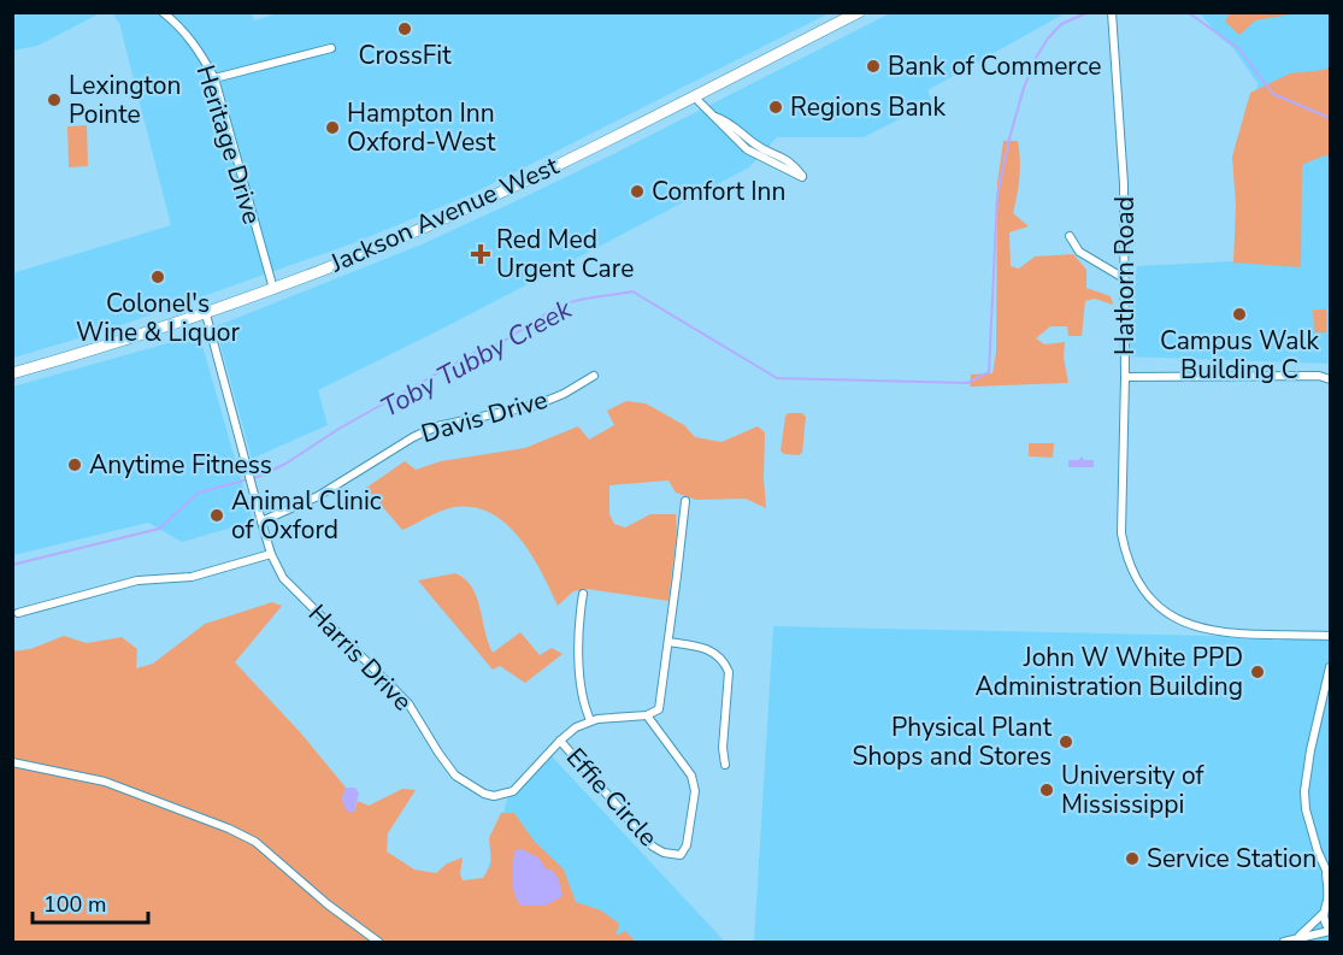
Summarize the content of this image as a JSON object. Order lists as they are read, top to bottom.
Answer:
{
  "streets": {
    "main road": ["Jackson Avenue West"],
    "street": [
      "Heritage Drive",
      "Hathorn Road",
      "Davis Drive",
      "Harris Drive",
      "Effie Circle"
    ]
  },
  "crossings": [
    ["Heritage Drive", "Jackson Avenue West"],
    ["Jackson Avenue West", "Harris Drive"],
    ["Davis Drive", "Harris Drive"],
    ["Harris Drive", "Effie Circle"]
  ],
  "water": ["Toby Tubby Creek"],
  "places": {
    "other": [
      "CrossFit",
      "Bank of Commerce",
      "Lexington Pointe",
      "Regions Bank",
      "Hampton Inn Oxford-West",
      "Comfort Inn",
      "Colonel's Wine & Liquor",
      "Campus Walk Building C",
      "Anytime Fitness",
      "Animal Clinic of Oxford",
      "John W White PPD Administration Building",
      "Physical Plant Shops and Stores",
      "University of Mississippi",
      "Service Station"
    ],
    "health": ["Red Med Urgent Care"]
  },
  "scale_bar": "100 m"
}
